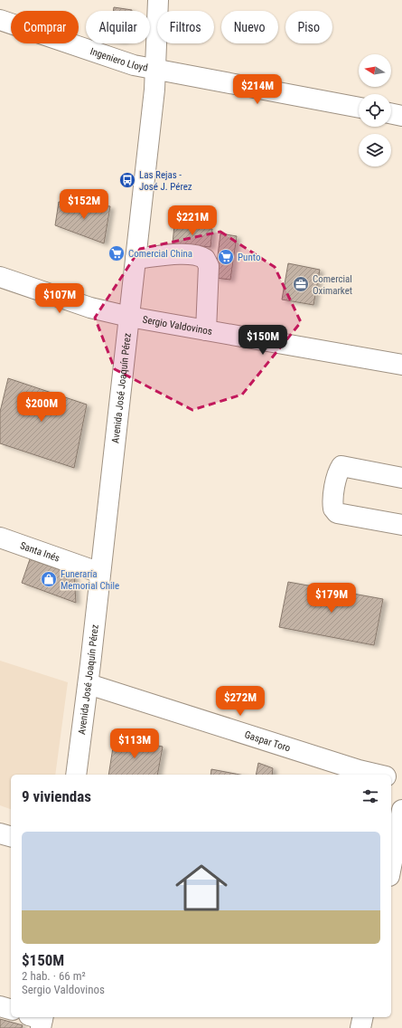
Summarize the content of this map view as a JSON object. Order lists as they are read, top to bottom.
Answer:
{
  "streets": {
    "main road": [
      "Ingeniero Lloyd",
      "Sergio Valdovinos",
      "Avenida José Joaquín Pérez",
      "Santa Inés",
      "Gaspar Toro"
    ]
  },
  "crossings": [
    ["Ingeniero Lloyd", "Avenida José Joaquín Pérez"],
    ["Sergio Valdovinos", "Avenida José Joaquín Pérez"],
    ["Avenida José Joaquín Pérez", "Santa Inés"],
    ["Avenida José Joaquín Pérez", "Gaspar Toro"]
  ],
  "places": {
    "bus stop": ["Las Rejas - José J. Pérez"],
    "supermarket": ["Comercial China", "Punto"],
    "office": ["Comercial Oximarket"],
    "shop": ["Funeraría Memorial Chile"]
  },
  "north": "left",
  "page": {
    "chip": [
      "Comprar",
      "Alquilar",
      "Filtros",
      "Nuevo",
      "Piso"
    ],
    "price": [
      "$214M",
      "$152M",
      "$221M",
      "$107M",
      "$150M",
      "$200M",
      "$179M",
      "$272M",
      "$113M"
    ],
    "heading": "9 viviendas",
    "list": [
      {
        "name": "$150M",
        "note": "2 hab. · 66 m² · Sergio Valdovinos"
      }
    ]
  }
}
